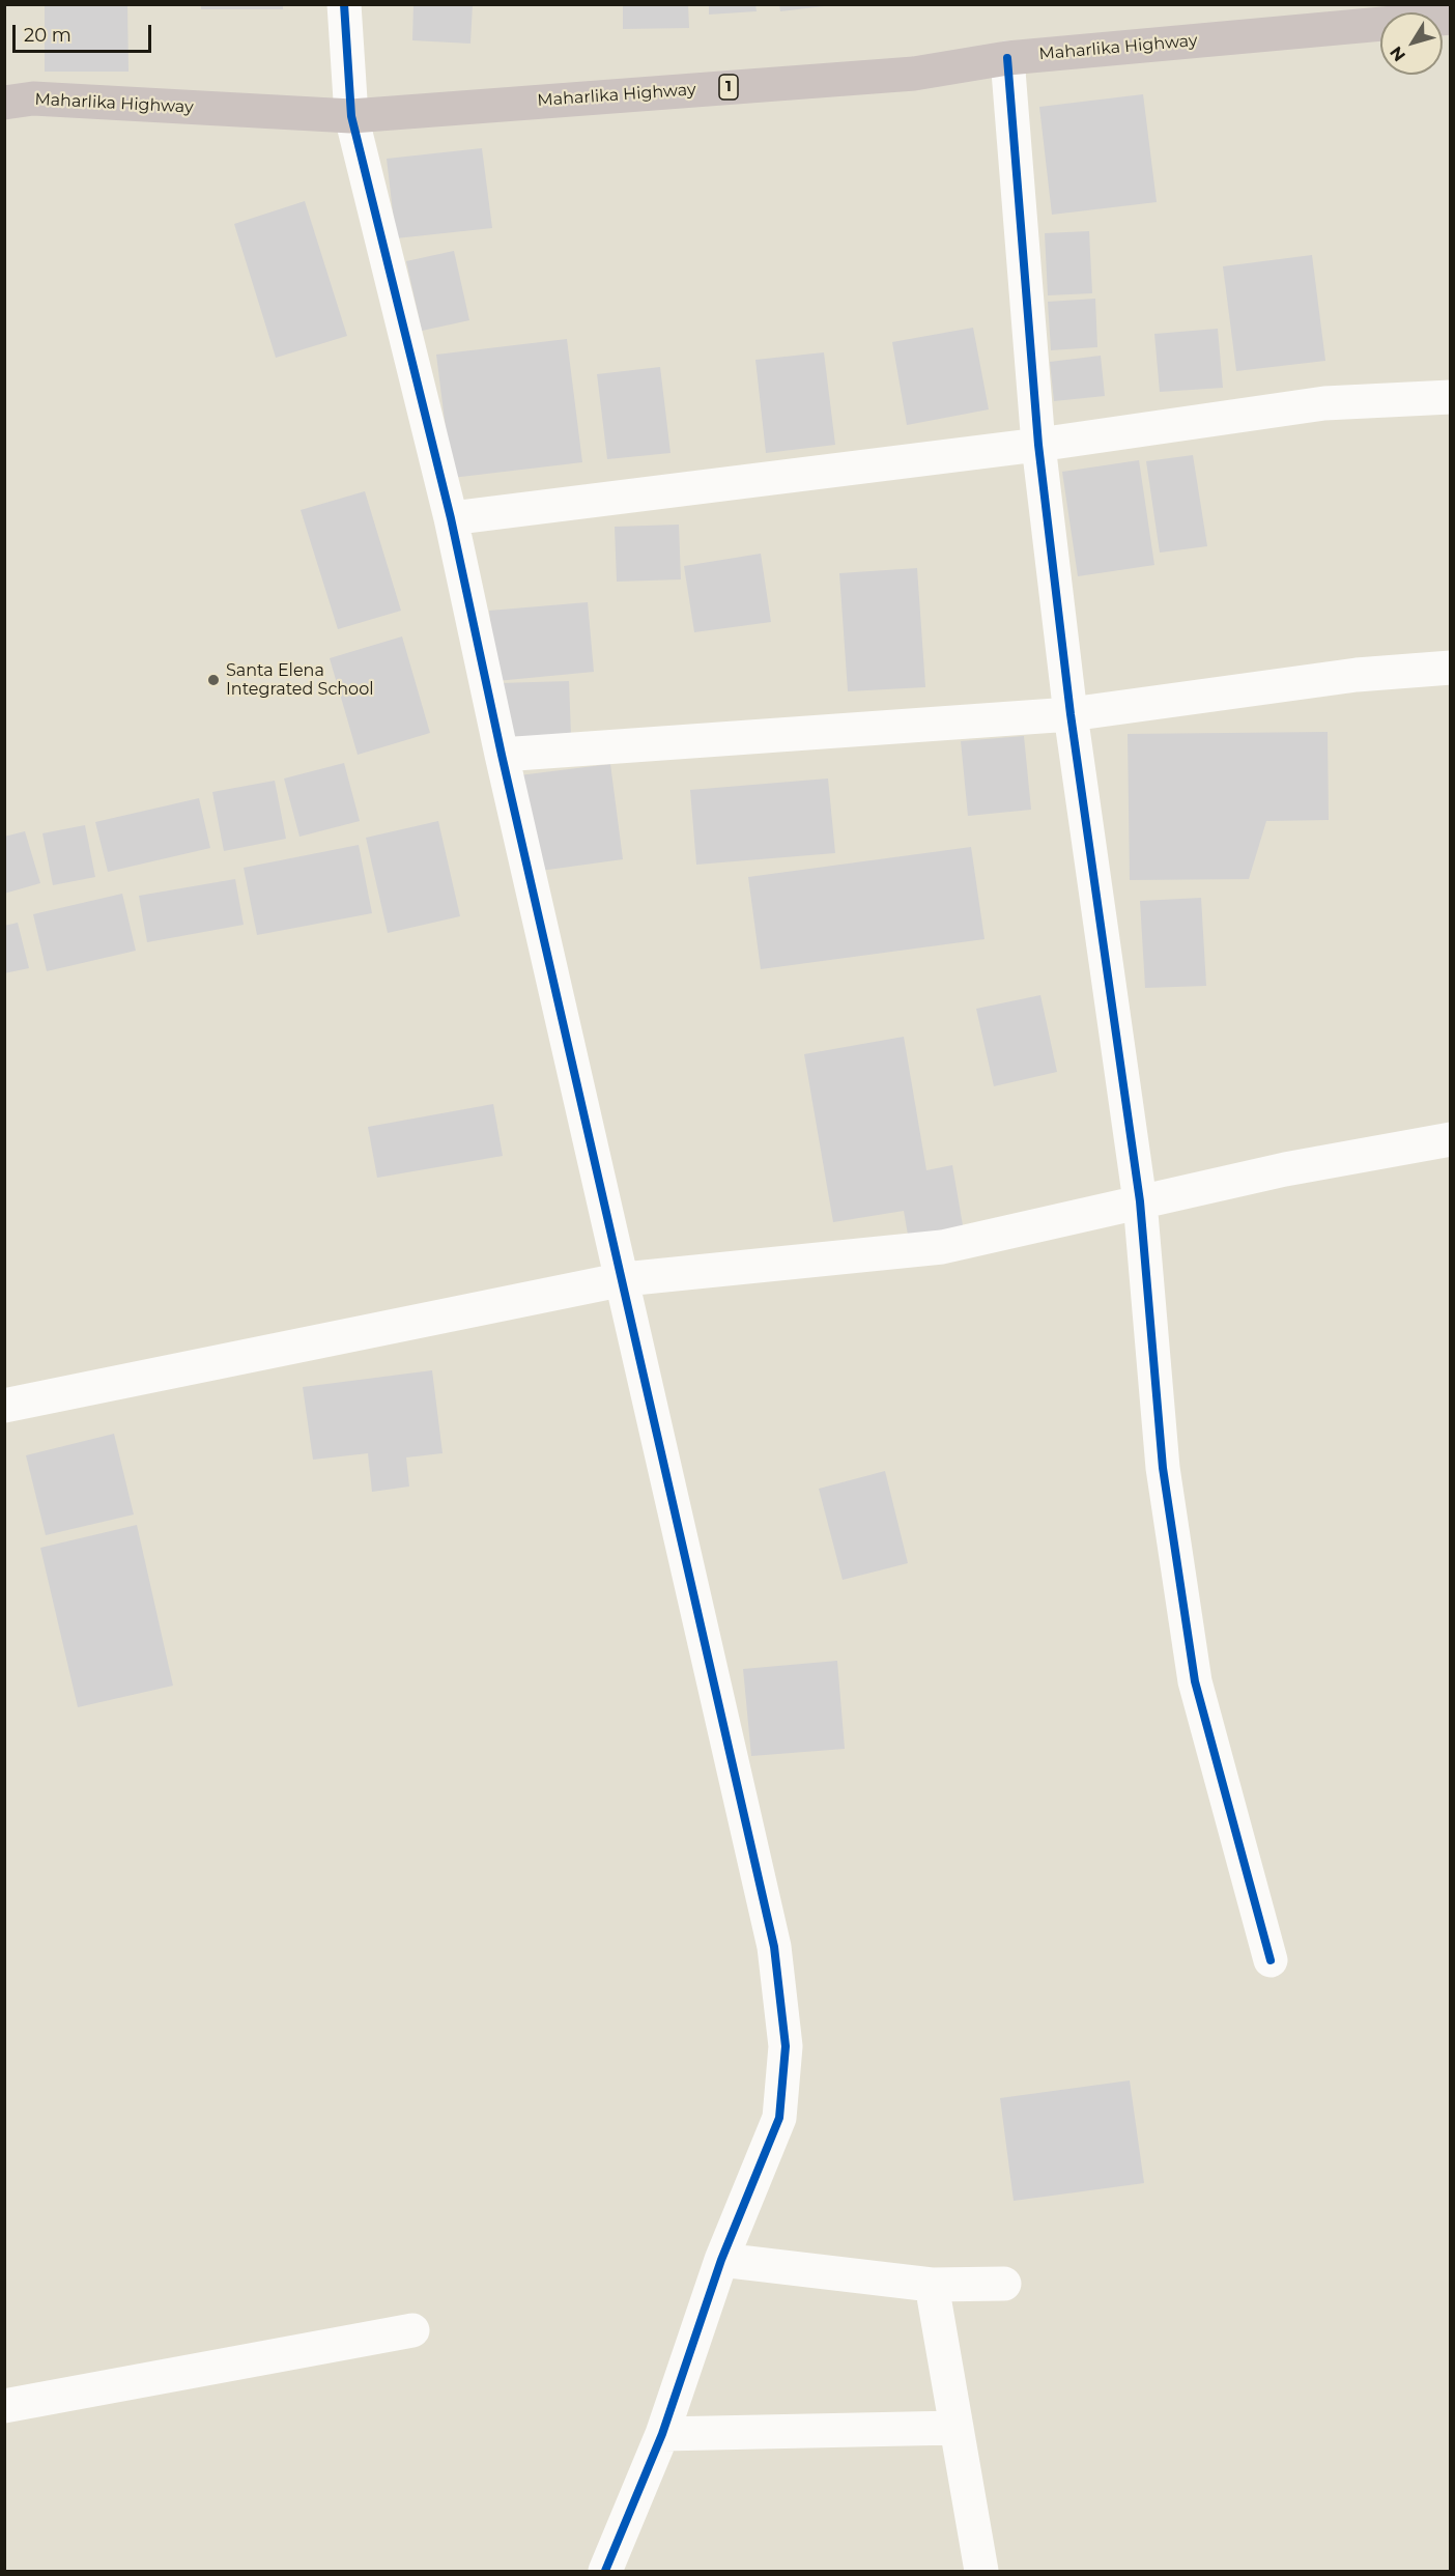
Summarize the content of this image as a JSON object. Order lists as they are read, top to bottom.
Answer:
{
  "streets": {
    "highway": ["Maharlika Highway", "1"]
  },
  "places": ["Santa Elena Integrated School"],
  "scale_bar": "20 m",
  "north": "bottom left"
}
